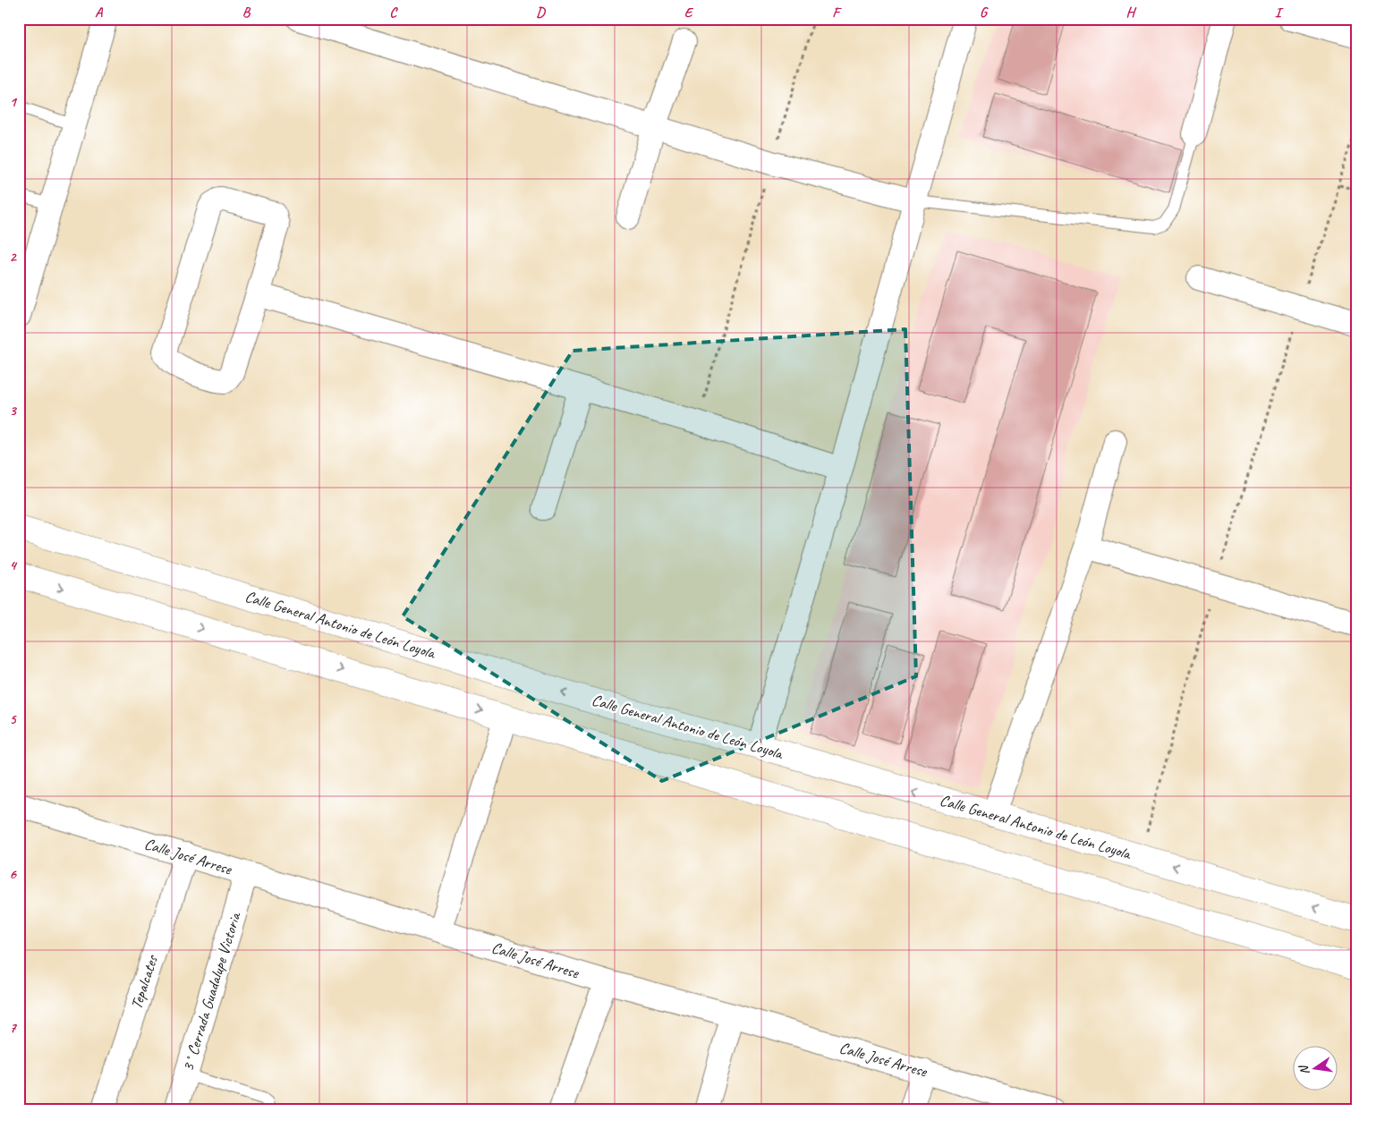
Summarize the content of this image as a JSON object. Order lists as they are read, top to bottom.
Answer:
{
  "streets": {
    "street": [
      "Calle General Antonio de León Loyola",
      "Calle José Arrese",
      "Tepalcates",
      "3˚ Cerrada Guadalupe Victoria"
    ]
  },
  "crossings": [
    ["Calle José Arrese", "Tepalcates"],
    ["Calle José Arrese", "3˚ Cerrada Guadalupe Victoria"]
  ],
  "north": "left",
  "grid": {
    "columns": [
      "A",
      "B",
      "C",
      "D",
      "E",
      "F",
      "G",
      "H",
      "I"
    ],
    "rows": [
      "1",
      "2",
      "3",
      "4",
      "5",
      "6",
      "7"
    ]
  }
}
